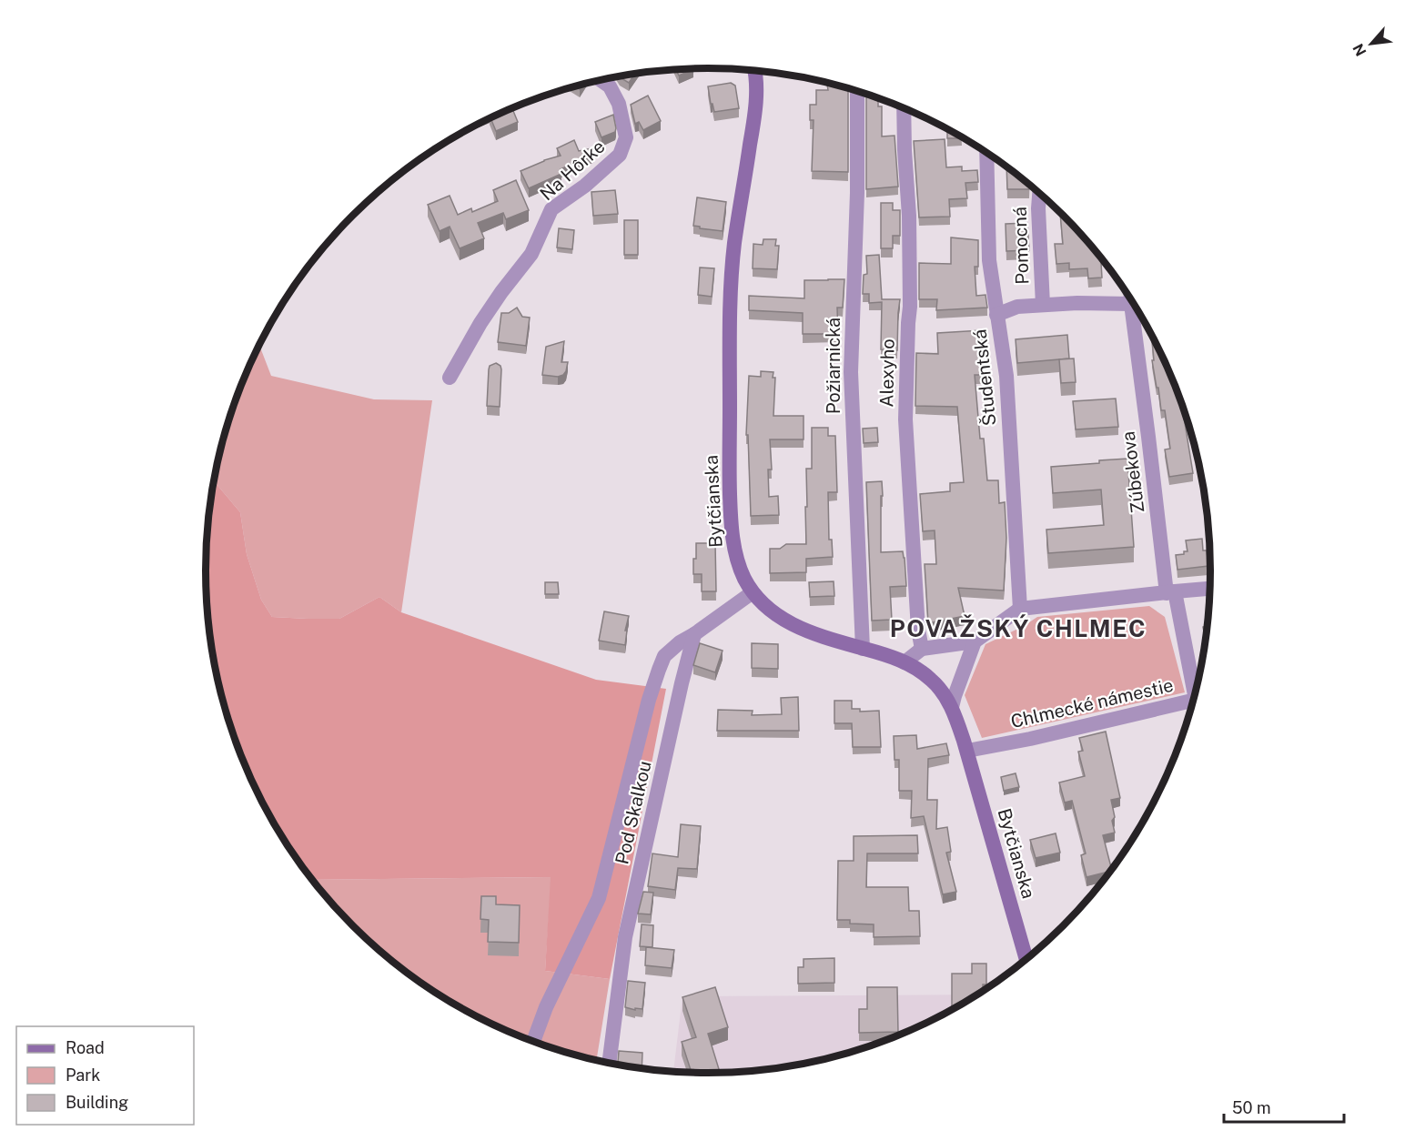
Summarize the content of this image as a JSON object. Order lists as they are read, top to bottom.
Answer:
{
  "streets": {
    "main road": ["Bytčianska"],
    "street": [
      "Na Hôrke",
      "Pomocná",
      "Požiarnická",
      "Alexyho",
      "Študentská",
      "Zúbekova",
      "Chlmecké námestie",
      "Pod Skalkou"
    ]
  },
  "crossings": [
    ["Požiarnická", "Bytčianska"],
    ["Zúbekova", "Chlmecké námestie"],
    ["Bytčianska", "Chlmecké námestie"]
  ],
  "districts": ["POVAŽSKÝ CHLMEC"],
  "legend": ["Road", "Park", "Building"],
  "scale_bar": "50 m",
  "north": "bottom left"
}
